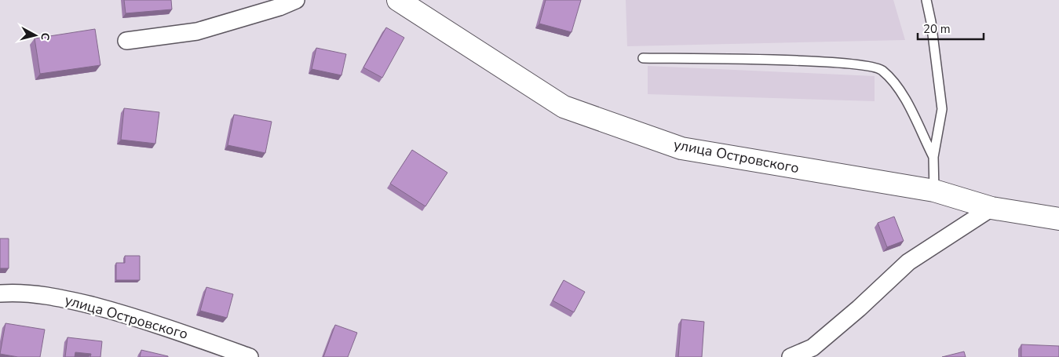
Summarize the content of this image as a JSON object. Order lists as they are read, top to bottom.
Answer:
{
  "streets": {
    "main road": ["улица Островского"]
  },
  "scale_bar": "20 m",
  "north": "right"
}
